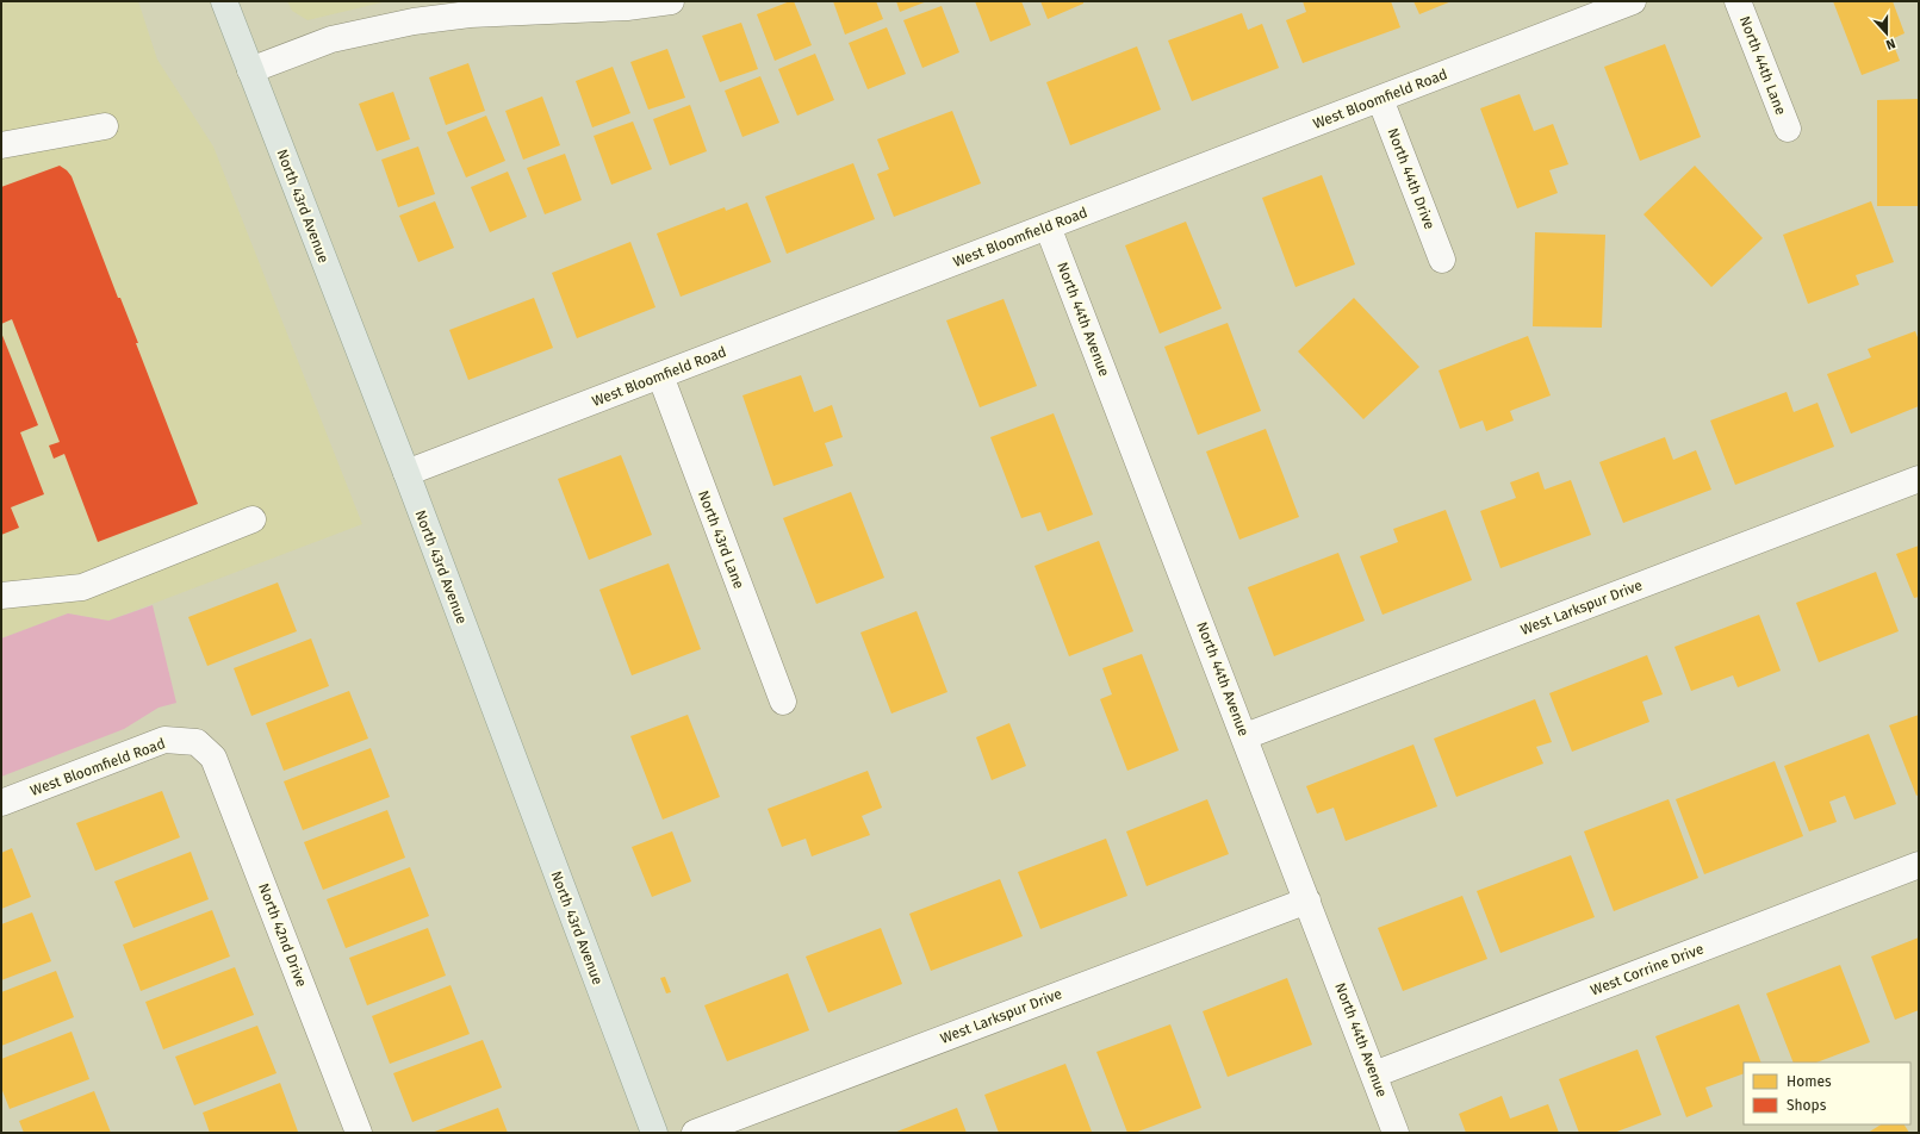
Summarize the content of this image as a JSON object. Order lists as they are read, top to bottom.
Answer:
{
  "streets": {
    "main road": ["North 43rd Avenue"],
    "street": [
      "North 44th Lane",
      "West Bloomfield Road",
      "North 44th Drive",
      "North 44th Avenue",
      "North 43rd Lane",
      "West Larkspur Drive",
      "North 42nd Drive",
      "West Corrine Drive"
    ]
  },
  "crossings": [
    ["West Bloomfield Road", "North 44th Drive"],
    ["West Bloomfield Road", "North 43rd Avenue"],
    ["West Bloomfield Road", "North 44th Avenue"],
    ["West Bloomfield Road", "North 43rd Lane"],
    ["West Bloomfield Road", "North 42nd Drive"],
    ["North 44th Avenue", "West Larkspur Drive"],
    ["North 44th Avenue", "West Corrine Drive"]
  ],
  "legend": ["Homes", "Shops"],
  "north": "bottom"
}
